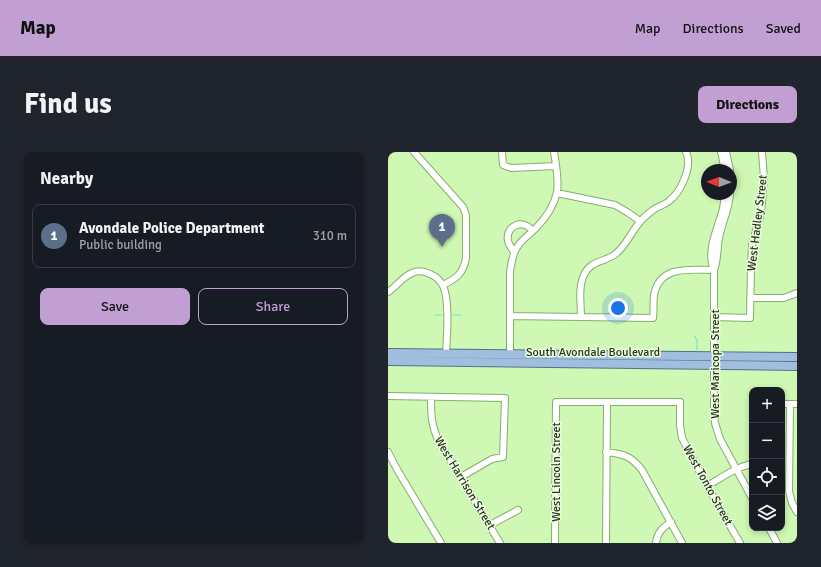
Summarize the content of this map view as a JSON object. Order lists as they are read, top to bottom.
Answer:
{
  "streets": {
    "main road": ["South Avondale Boulevard"],
    "street": [
      "West Hadley Street",
      "West Maricopa Street",
      "West Lincoln Street",
      "West Harrison Street",
      "West Tonto Street"
    ]
  },
  "crossings": [
    ["West Hadley Street", "West Maricopa Street"],
    ["South Avondale Boulevard", "West Maricopa Street"],
    ["West Lincoln Street", "West Tonto Street"]
  ],
  "north": "left",
  "page": {
    "header": "Map",
    "nav": ["Map", "Directions", "Saved"],
    "buttons": [
      "Directions",
      ["Save", "Share"]
    ],
    "title": "Find us",
    "heading": "Nearby",
    "list": [
      {
        "mark": "1",
        "name": "Avondale Police Department",
        "note": "Public building",
        "value": "310 m"
      }
    ],
    "pins": "1",
    "map_buttons": ["+", "−"]
  }
}
